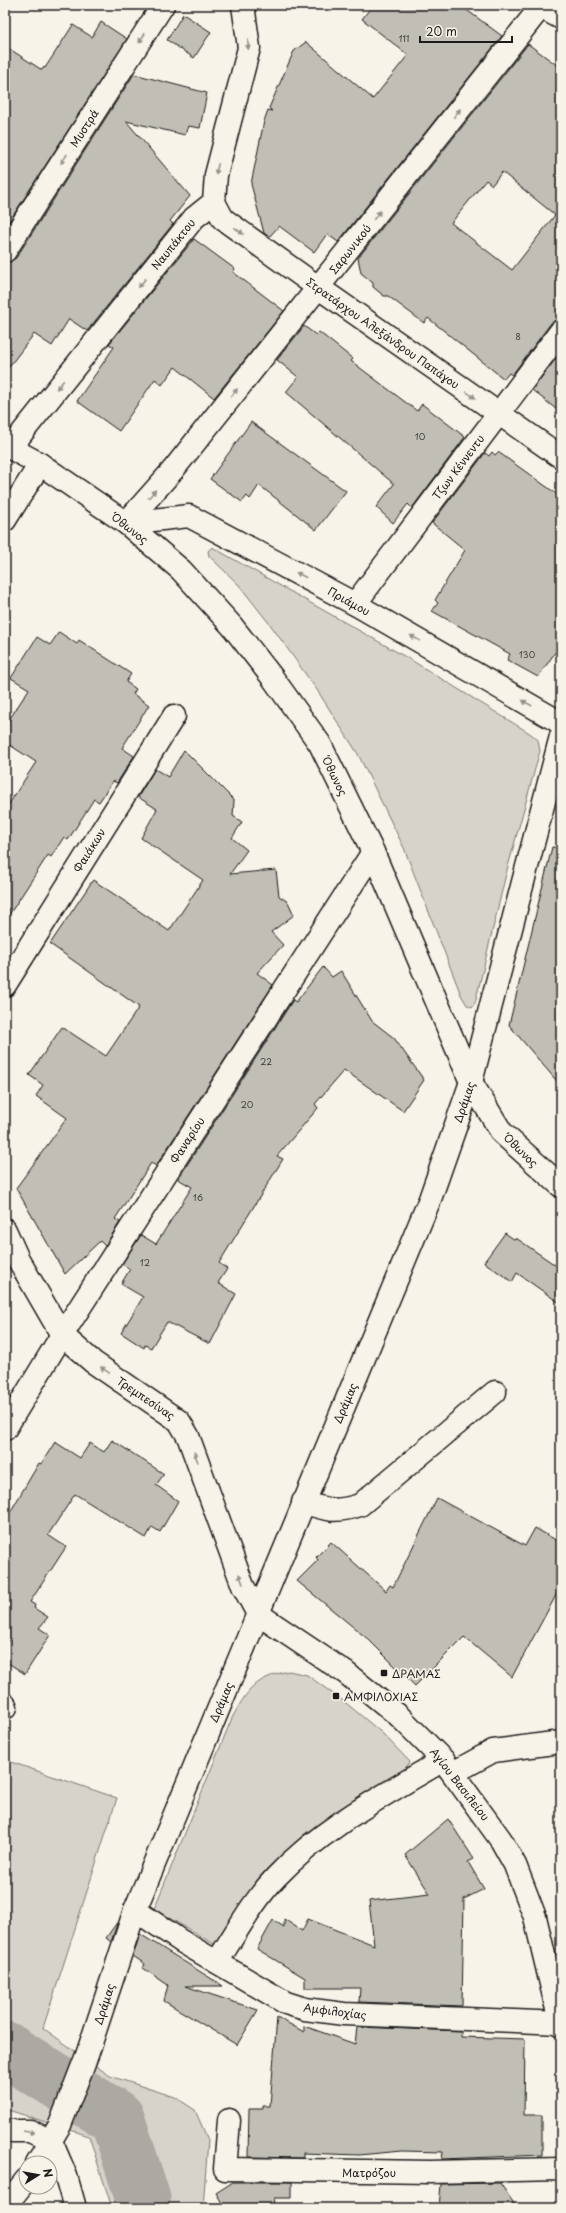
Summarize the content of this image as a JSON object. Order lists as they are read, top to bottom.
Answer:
{
  "streets": {
    "street": [
      "Μυστρά",
      "Ναυπάκτου",
      "Σαρωνικού",
      "Στρατάρχου Αλεξάνδρου Παπάγου",
      "Τζων Κέννεντυ",
      "Όθωνος",
      "Πριάμου",
      "Φαιάκων",
      "Δράμας",
      "Φαναρίου",
      "Τρεμπεσίνας",
      "Αγίου Βασιλείου",
      "Αμφιλοχίας",
      "Ματρόζου"
    ]
  },
  "crossings": [
    ["Ναυπάκτου", "Στρατάρχου Αλεξάνδρου Παπάγου"],
    ["Ναυπάκτου", "Όθωνος"],
    ["Σαρωνικού", "Στρατάρχου Αλεξάνδρου Παπάγου"],
    ["Σαρωνικού", "Όθωνος"],
    ["Σαρωνικού", "Πριάμου"],
    ["Στρατάρχου Αλεξάνδρου Παπάγου", "Τζων Κέννεντυ"],
    ["Τζων Κέννεντυ", "Πριάμου"],
    ["Όθωνος", "Πριάμου"],
    ["Όθωνος", "Δράμας"],
    ["Όθωνος", "Φαναρίου"],
    ["Δράμας", "Τρεμπεσίνας"],
    ["Δράμας", "Αγίου Βασιλείου"],
    ["Δράμας", "Αμφιλοχίας"],
    ["Φαναρίου", "Τρεμπεσίνας"],
    ["Τρεμπεσίνας", "Αγίου Βασιλείου"],
    ["Αγίου Βασιλείου", "Αμφιλοχίας"]
  ],
  "one_way": [
    "Μυστρά",
    "Ναυπάκτου",
    "Σαρωνικού",
    "Στρατάρχου Αλεξάνδρου Παπάγου",
    "Πριάμου",
    "Τρεμπεσίνας"
  ],
  "places": {
    "transit": ["ΔΡΑΜΑΣ", "ΑΜΦΙΛΟΧΙΑΣ"]
  },
  "house_numbers": [
    "111",
    "8",
    "10",
    "130",
    "22",
    "20",
    "16",
    "12"
  ],
  "scale_bar": "20 m",
  "north": "right"
}
